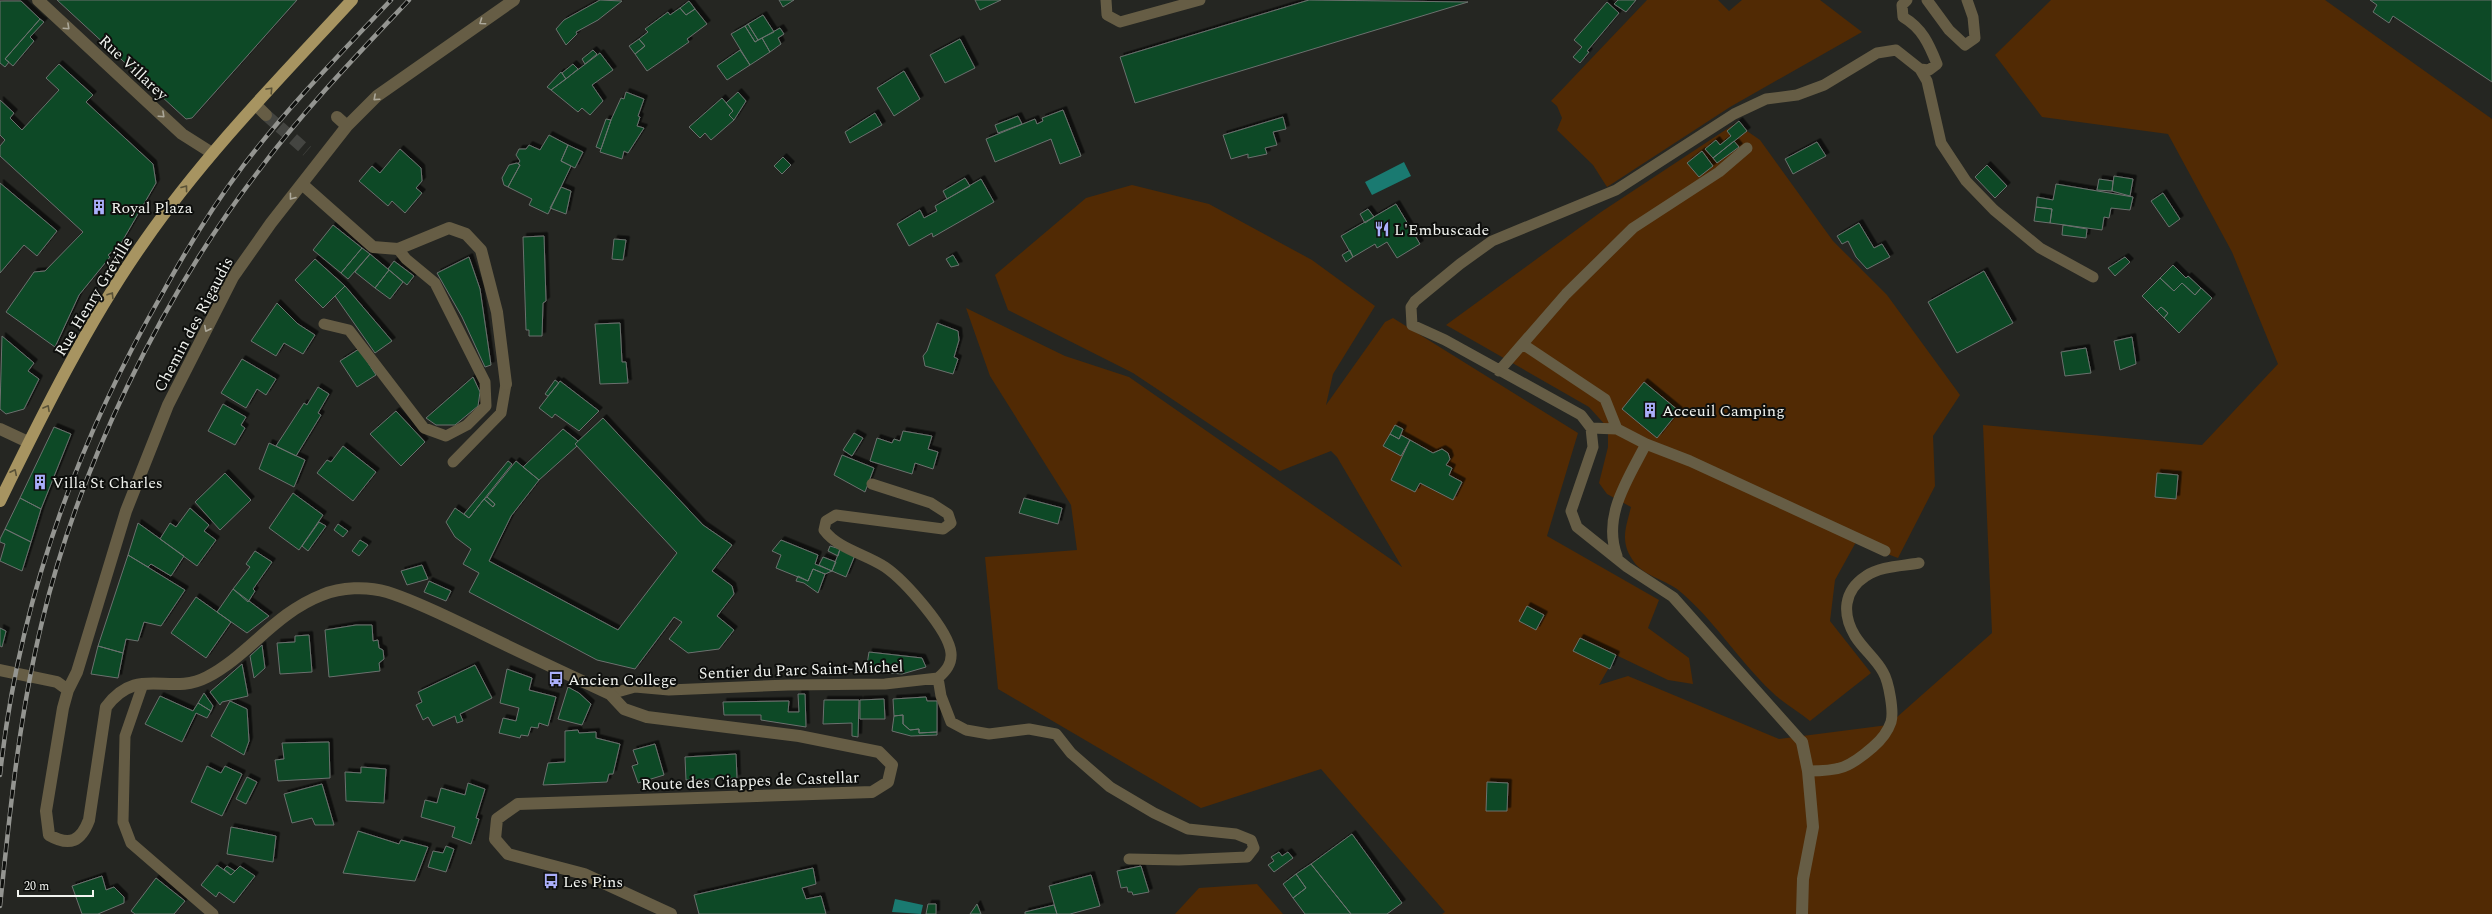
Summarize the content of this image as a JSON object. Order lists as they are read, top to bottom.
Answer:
{
  "streets": {
    "main road": ["Rue Henry Gréville"],
    "street": ["Rue Villarey", "Chemin des Rigaudis", "Route des Ciappes de Castellar"],
    "lane": ["Sentier du Parc Saint-Michel"]
  },
  "crossings": [
    ["Rue Villarey", "Rue Henry Gréville"],
    ["Chemin des Rigaudis", "Route des Ciappes de Castellar"],
    ["Sentier du Parc Saint-Michel", "Route des Ciappes de Castellar"]
  ],
  "one_way": ["Rue Villarey", "Rue Henry Gréville", "Chemin des Rigaudis"],
  "places": {
    "building": ["Royal Plaza", "Acceuil Camping", "Villa St Charles"],
    "restaurant": ["L'Embuscade"],
    "bus stop": ["Ancien College", "Les Pins"]
  },
  "scale_bar": "20 m"
}
